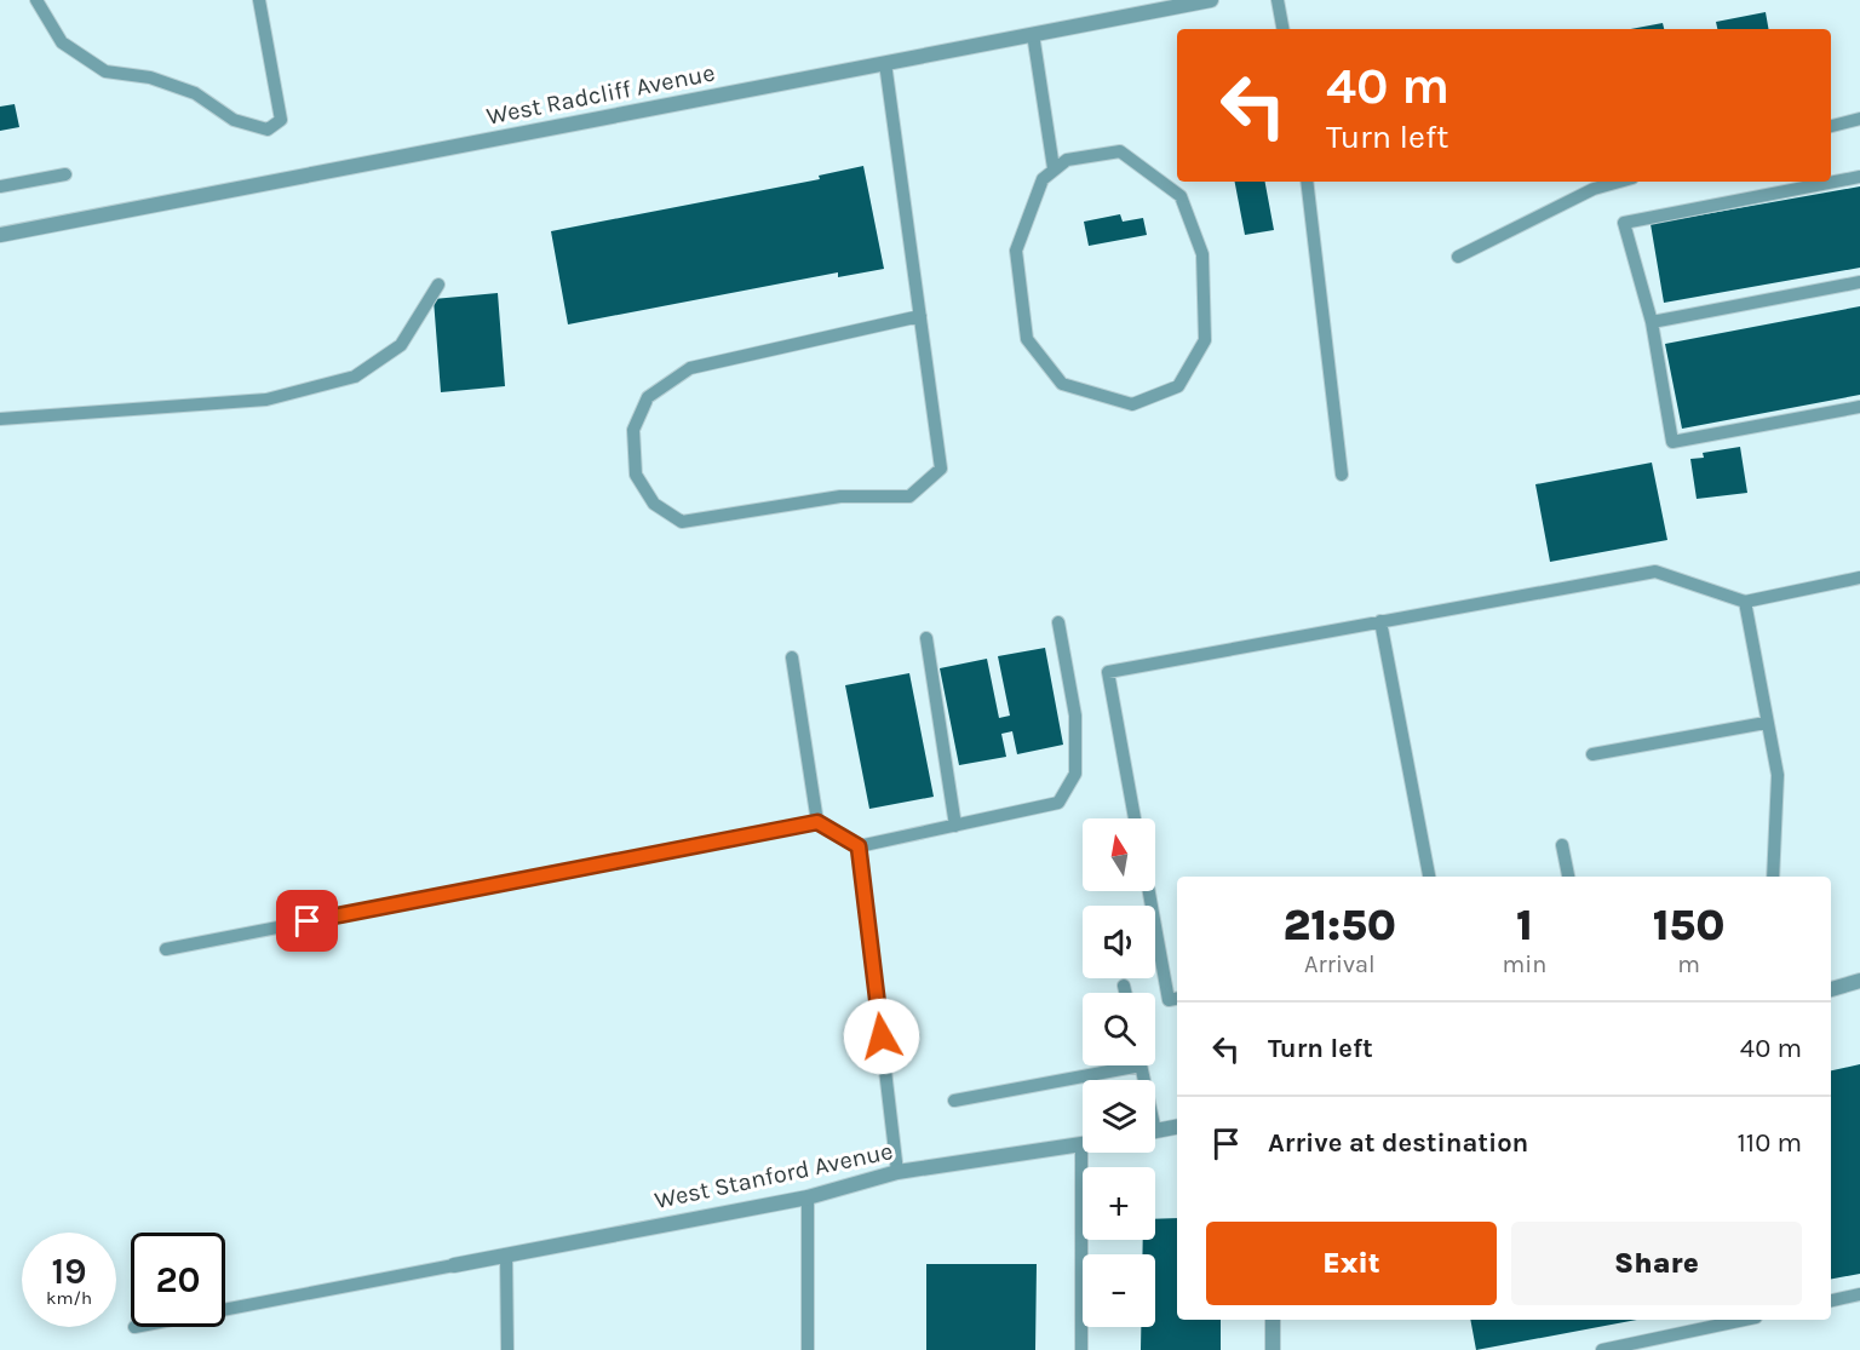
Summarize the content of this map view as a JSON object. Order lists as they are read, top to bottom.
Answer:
{
  "streets": {
    "street": ["West Radcliff Avenue", "West Stanford Avenue"]
  },
  "north": "top",
  "page": {
    "turn": ["40 m", "Turn left"],
    "map_buttons": ["+", "−"],
    "eta": [
      "21:50",
      "Arrival",
      "1",
      "min",
      "150",
      "m"
    ],
    "list": [
      {
        "name": "Turn left",
        "value": "40 m"
      },
      {
        "name": "Arrive at destination",
        "value": "110 m"
      }
    ],
    "buttons": ["Exit", "Share"],
    "speed": "19 km/h",
    "limit": "20"
  }
}
